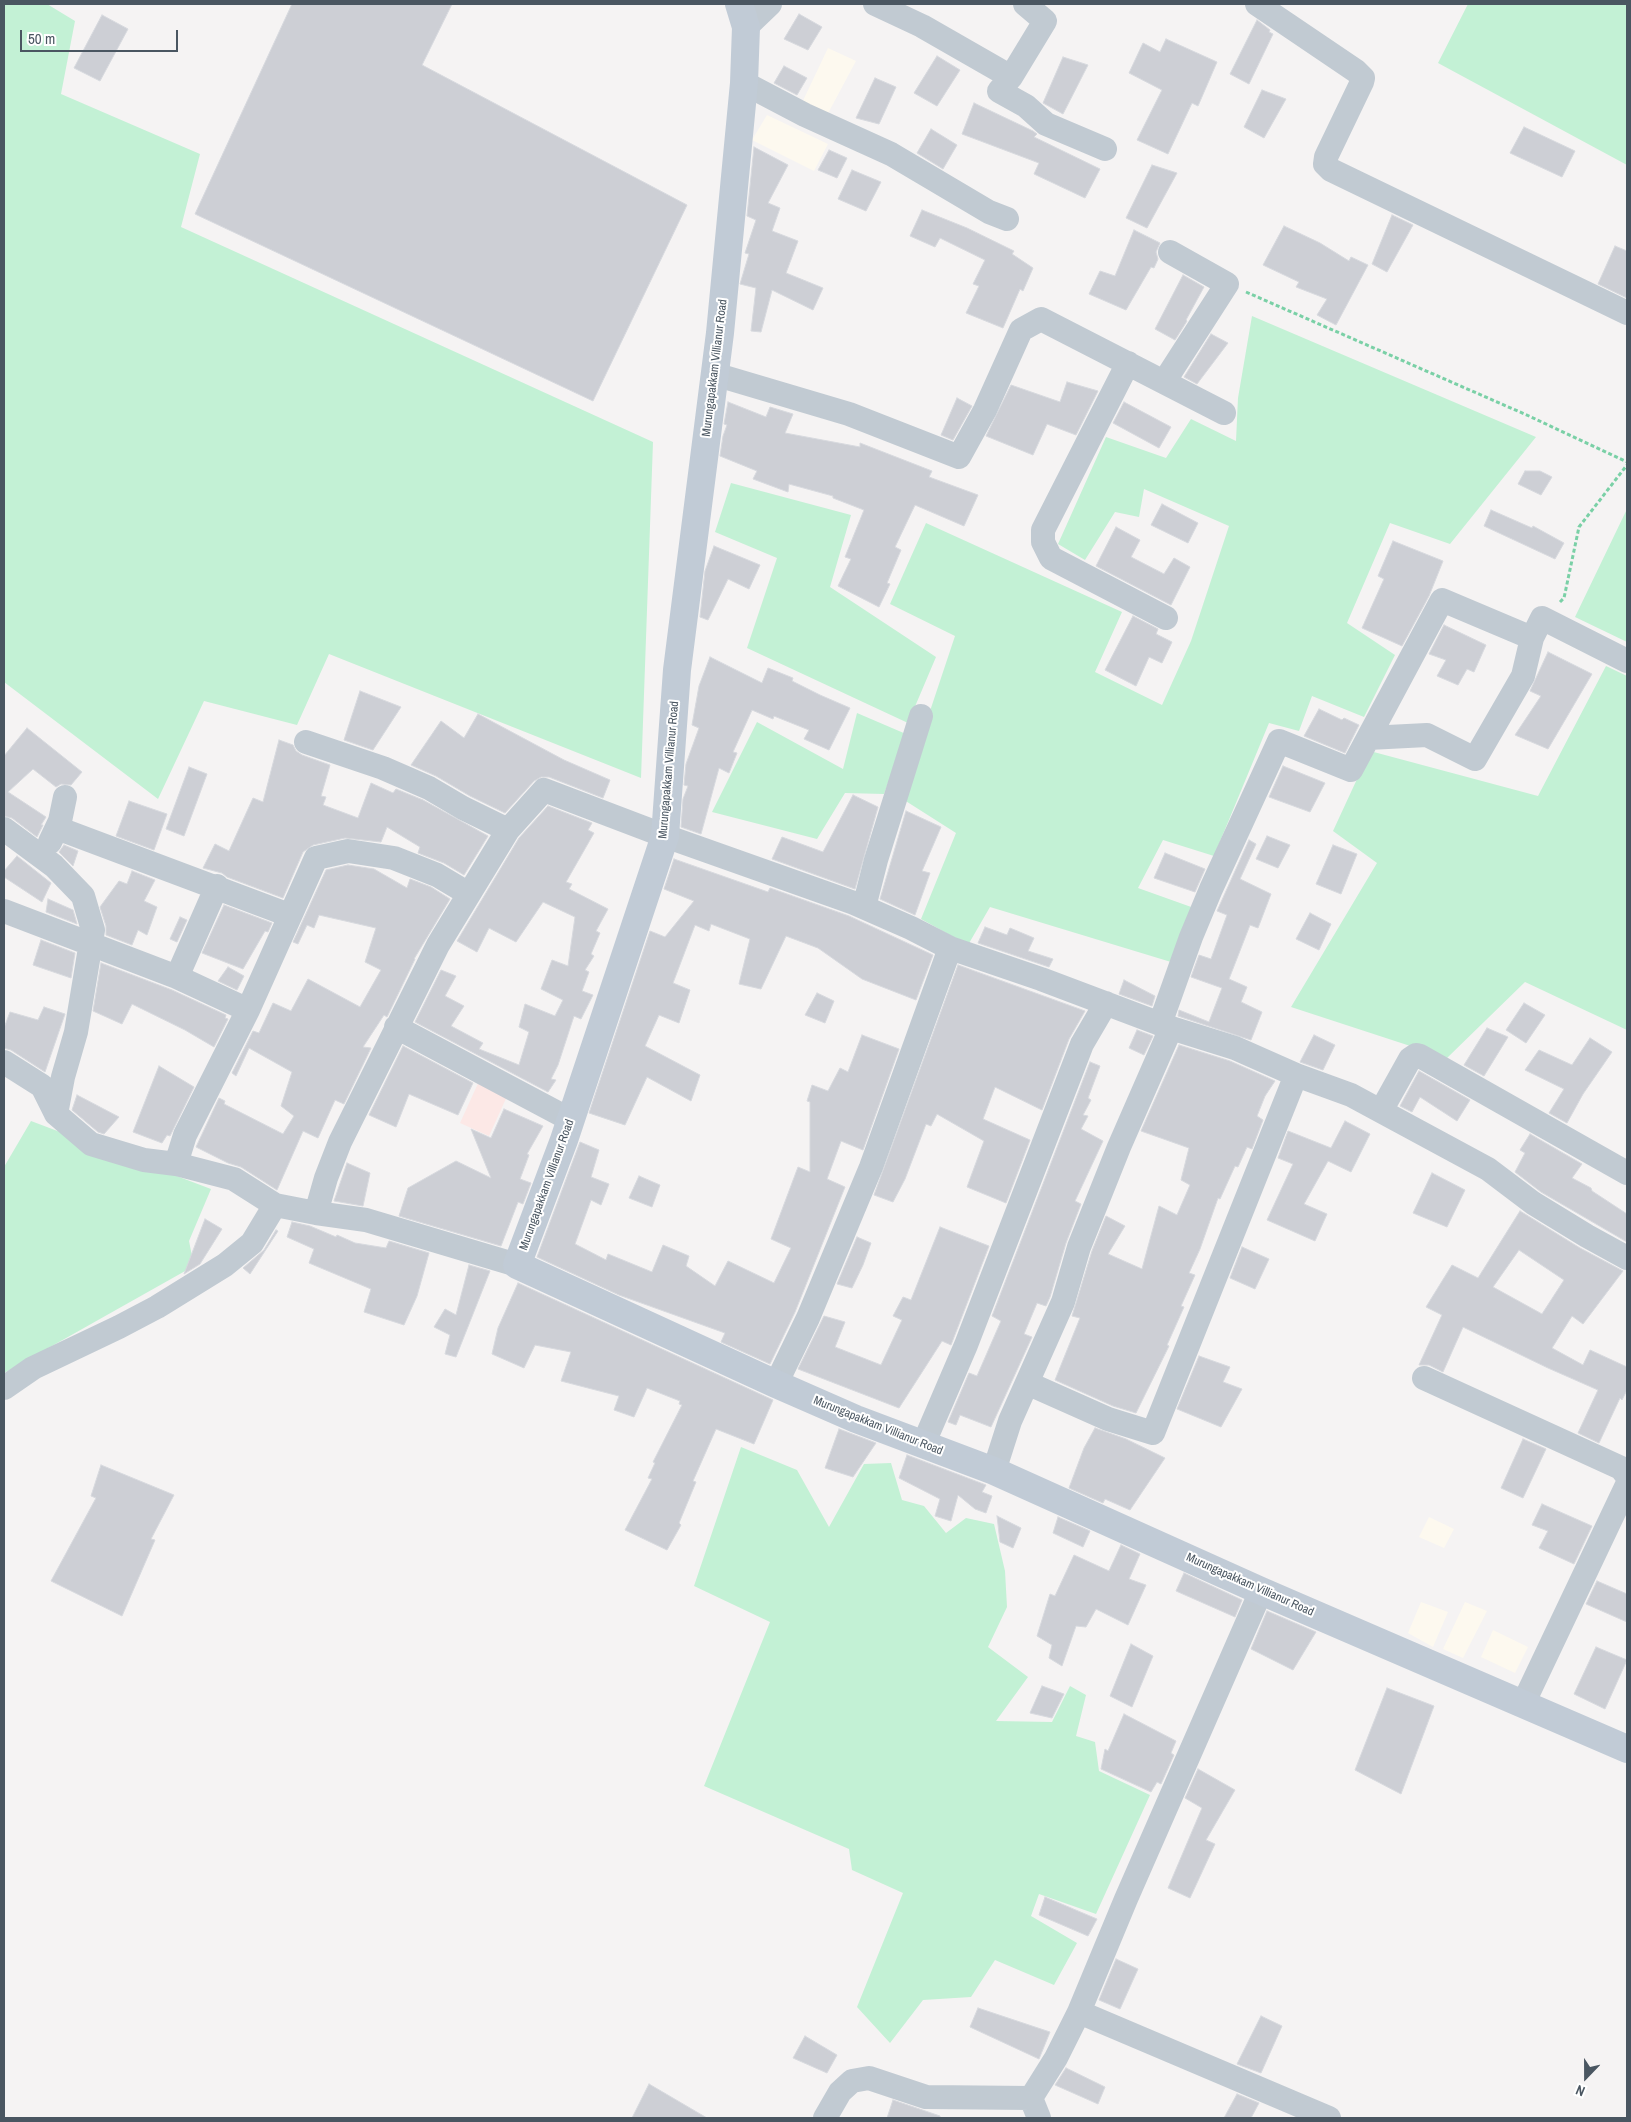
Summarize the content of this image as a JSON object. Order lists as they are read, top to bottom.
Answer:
{
  "streets": {
    "main road": ["Murungapakkam Villianur Road"]
  },
  "scale_bar": "50 m",
  "north": "bottom"
}
